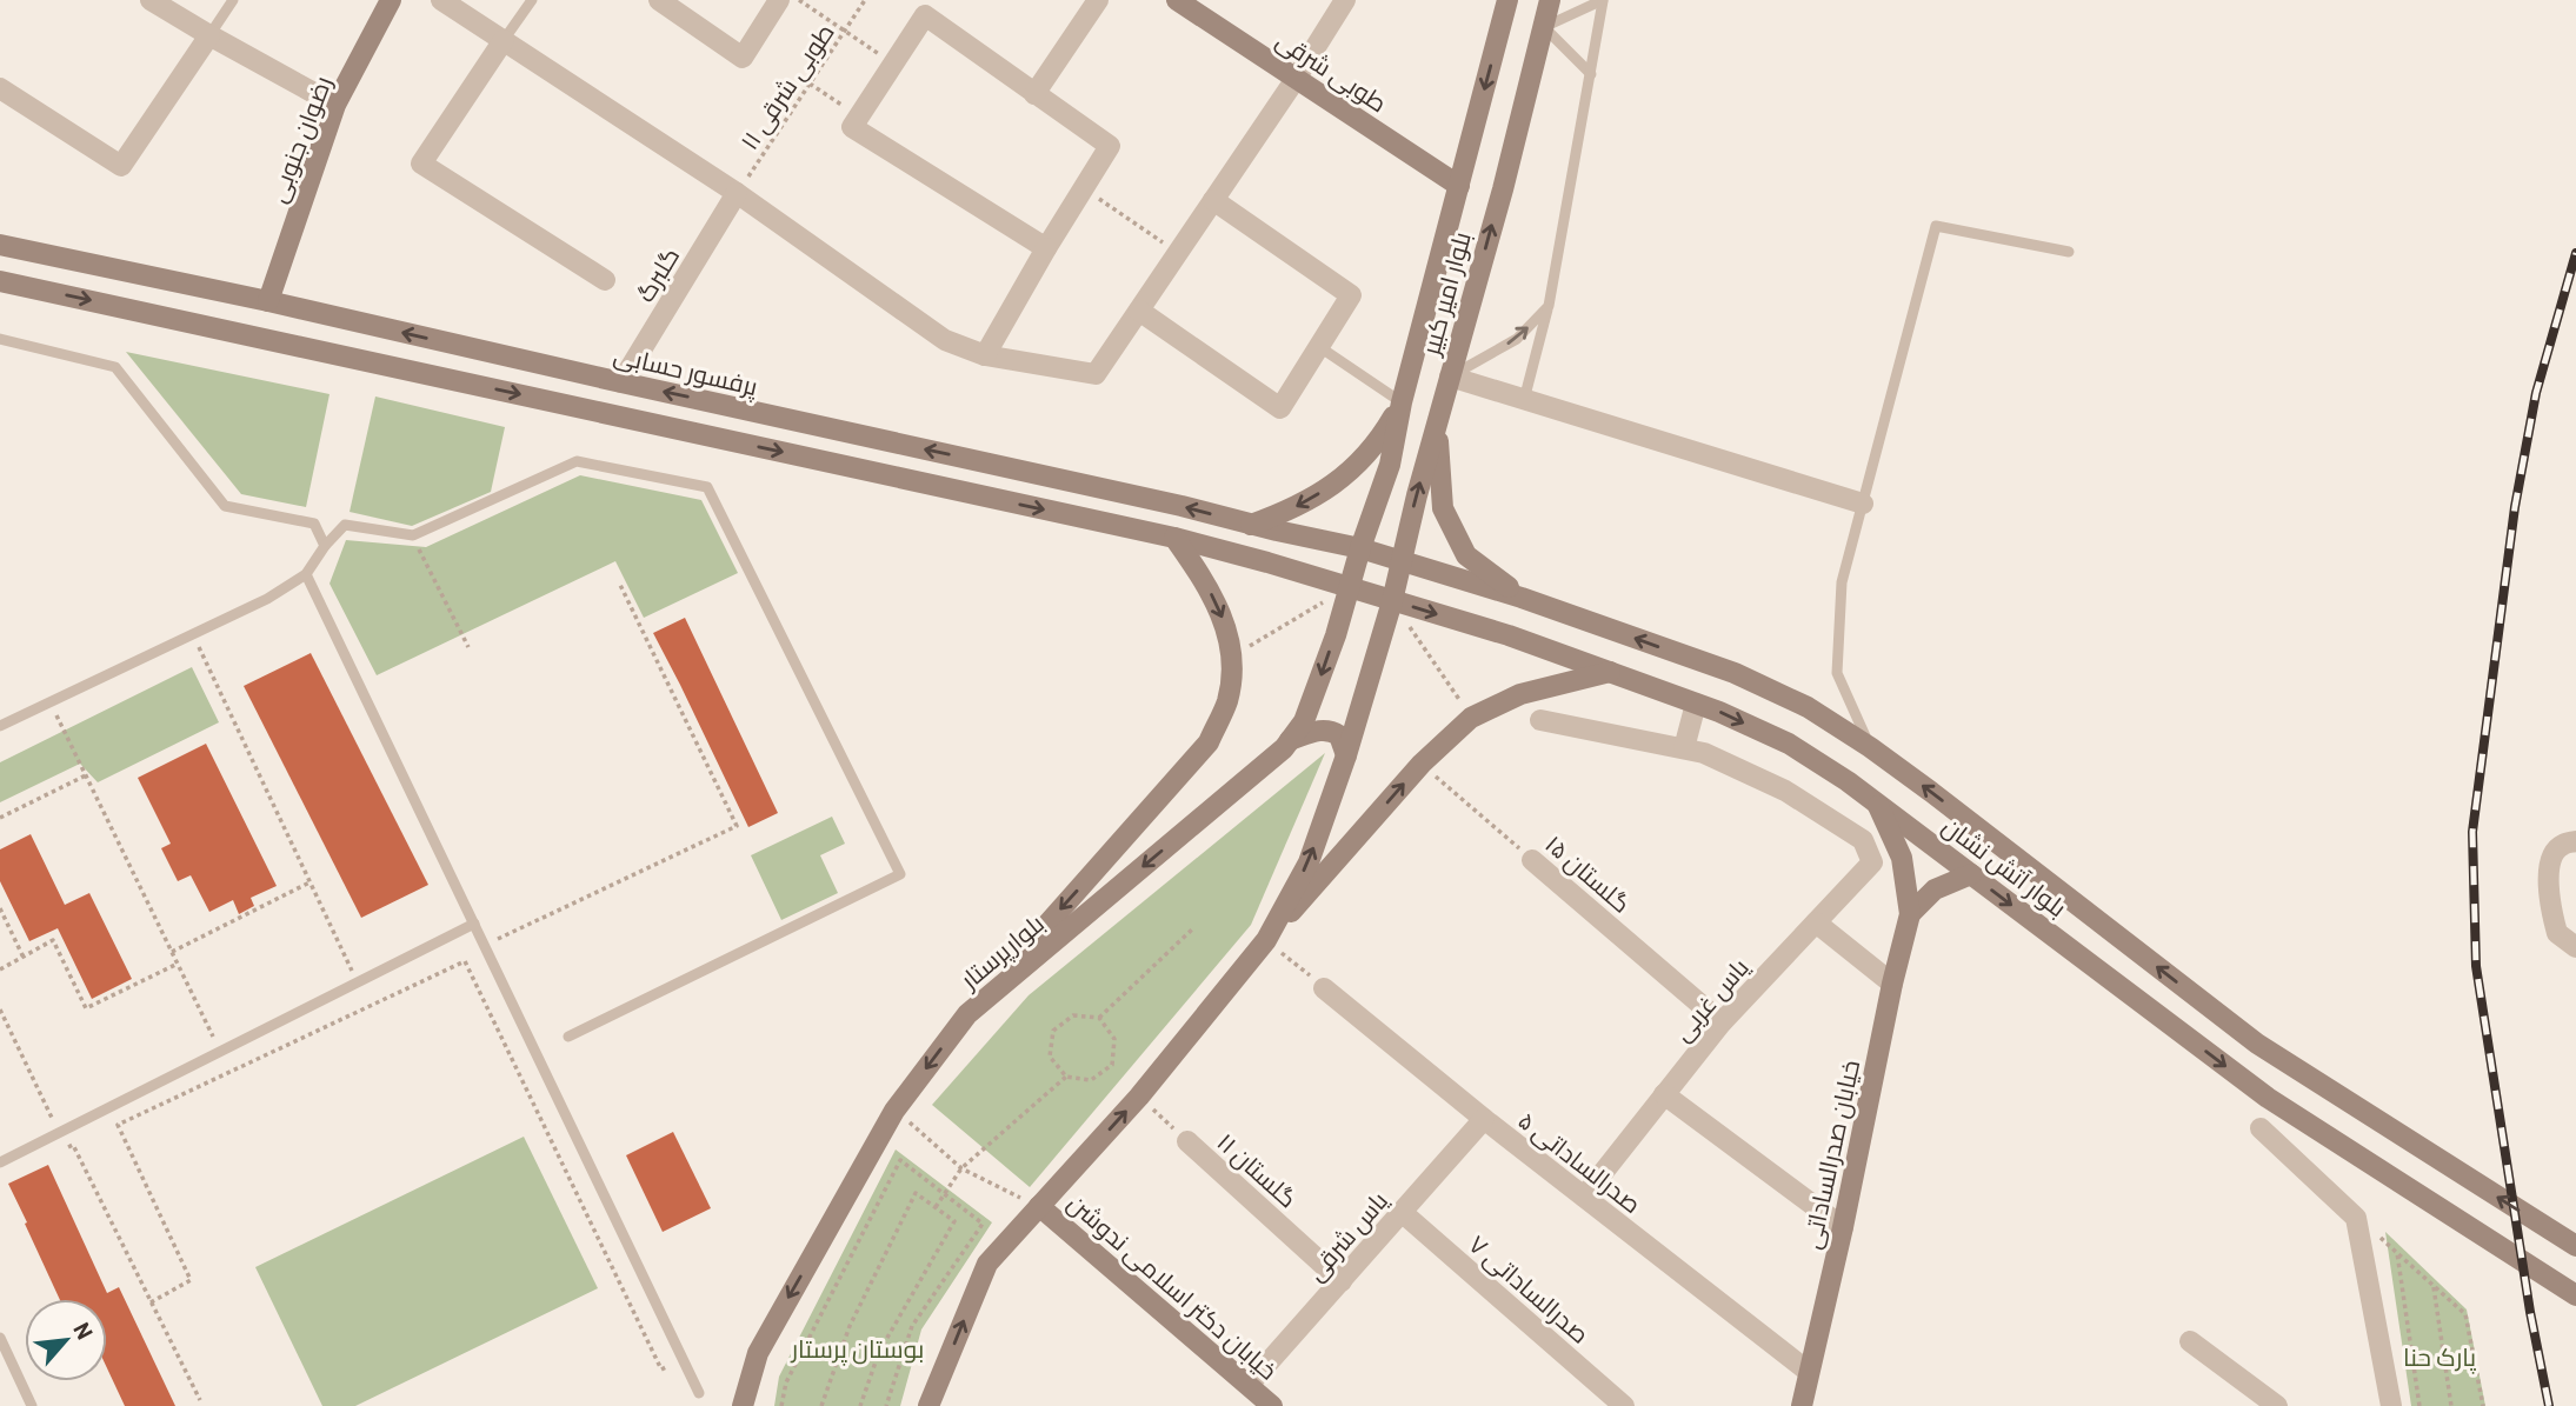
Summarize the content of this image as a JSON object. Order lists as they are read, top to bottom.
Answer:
{
  "streets": {
    "main road": [
      "طوبی شرقی",
      "رضوان جنوبی",
      "بلوار امیر کبیر",
      "پرفسور حسابی",
      "بلوار آتش نشان",
      "بلوارپرستار",
      "خیابان صدرالساداتی",
      "خيابان دکتر اسلامی ندوشن"
    ],
    "street": [
      "گلبرگ",
      "گلستان ۱۵",
      "یاس غربی",
      "صدرالساداتی ۵",
      "گلستان ۱۱",
      "یاس شرقی",
      "صدرالساداتی ۷"
    ],
    "path": ["طوبی شرقی ۱۱"]
  },
  "crossings": [
    ["طوبی شرقی", "بلوار امیر کبیر"],
    ["طوبی شرقی ۱۱", "گلبرگ"],
    ["رضوان جنوبی", "پرفسور حسابی"],
    ["گلبرگ", "پرفسور حسابی"],
    ["بلوار امیر کبیر", "پرفسور حسابی"],
    ["بلوار امیر کبیر", "بلوار آتش نشان"],
    ["بلوار امیر کبیر", "بلوارپرستار"],
    ["پرفسور حسابی", "بلوار آتش نشان"],
    ["بلوار آتش نشان", "بلوارپرستار"],
    ["گلستان ۱۵", "یاس غربی"],
    ["یاس غربی", "صدرالساداتی ۵"],
    ["خیابان صدرالساداتی", "صدرالساداتی ۵"],
    ["صدرالساداتی ۵", "یاس شرقی"],
    ["گلستان ۱۱", "یاس شرقی"],
    ["یاس شرقی", "خيابان دکتر اسلامی ندوشن"],
    ["یاس شرقی", "صدرالساداتی ۷"]
  ],
  "parks": ["بوستان پرستار", "پارک حنا"],
  "north": "top right"
}
